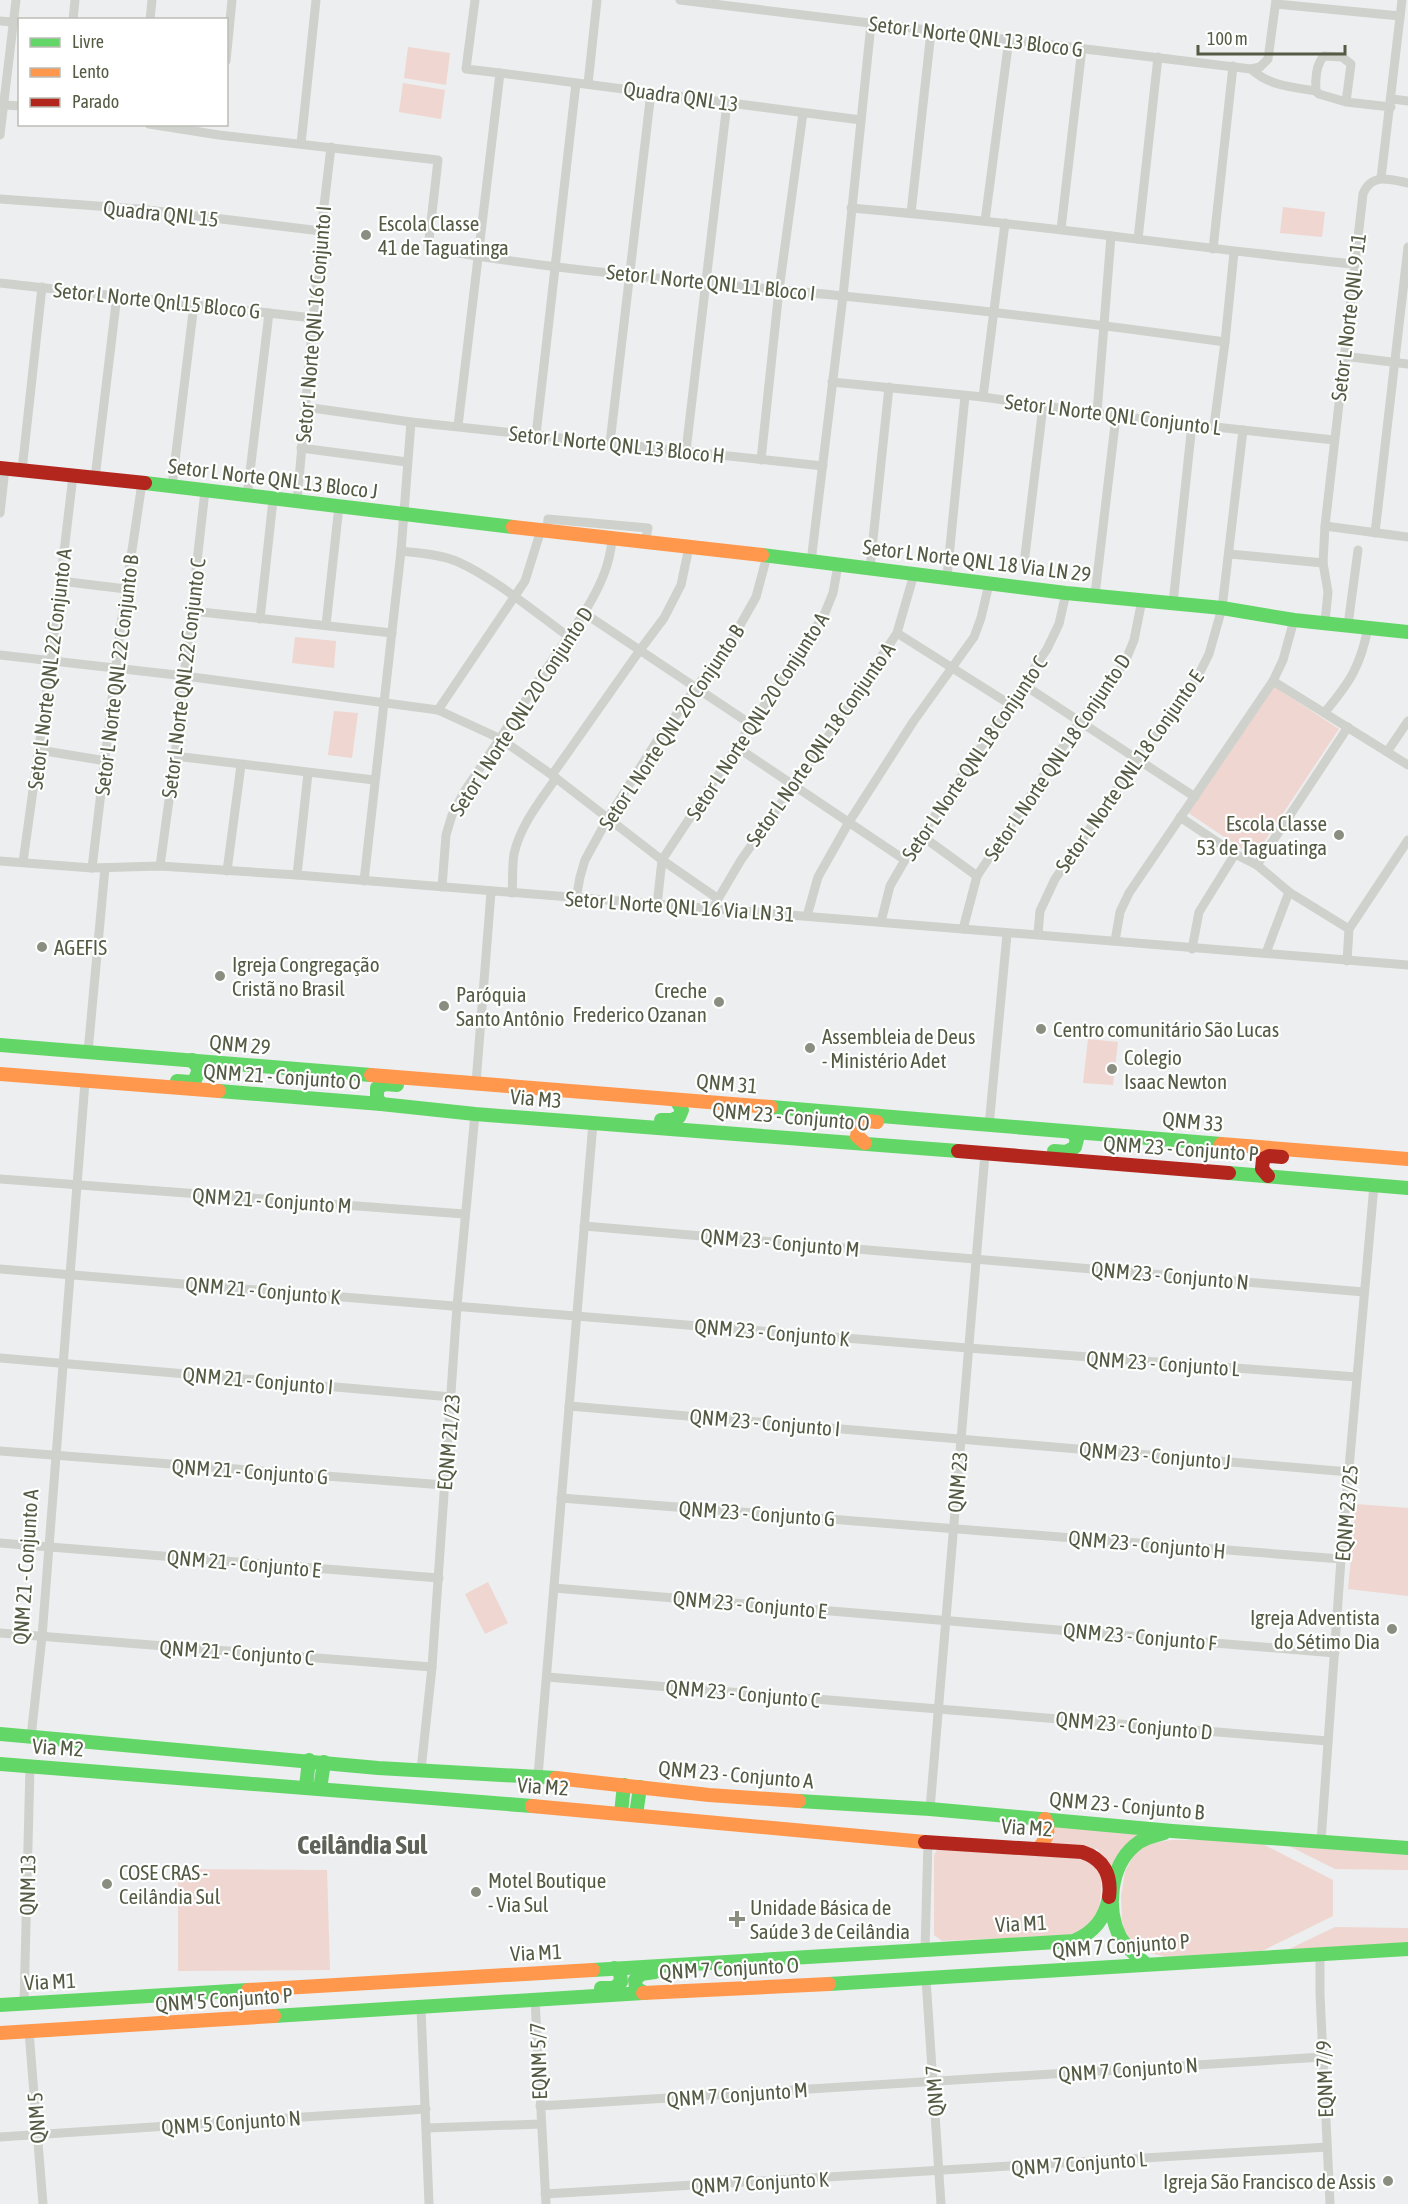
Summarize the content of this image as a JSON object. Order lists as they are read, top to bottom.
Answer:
{
  "streets": {
    "main road": [
      "Setor L Norte QNL 13 Bloco J",
      "Setor L Norte QNL 18 Via LN 29",
      "QNM 29",
      "QNM 21 - Conjunto O",
      "QNM 31",
      "Via M3",
      "QNM 23 - Conjunto O",
      "QNM 33",
      "QNM 23 - Conjunto P",
      "Via M2",
      "QNM 23 - Conjunto A",
      "QNM 23 - Conjunto B",
      "Via M1",
      "QNM 7 Conjunto P",
      "QNM 7 Conjunto O",
      "QNM 5 Conjunto P"
    ],
    "street": [
      "Setor L Norte QNL 13 Bloco G",
      "Quadra QNL 13",
      "Quadra QNL 15",
      "Setor L Norte QNL 11 Bloco I",
      "Setor L Norte Qnl15 Bloco G",
      "Setor L Norte QNL 9 11",
      "Setor L Norte QNL 16 Conjunto I",
      "Setor L Norte QNL Conjunto L",
      "Setor L Norte QNL 13 Bloco H",
      "Setor L Norte QNL 22 Conjunto A",
      "Setor L Norte QNL 22 Conjunto B",
      "Setor L Norte QNL 22 Conjunto C",
      "Setor L Norte QNL 20 Conjunto D",
      "Setor L Norte QNL 20 Conjunto A",
      "Setor L Norte QNL 20 Conjunto B",
      "Setor L Norte QNL 18 Conjunto A",
      "Setor L Norte QNL 18 Conjunto D",
      "Setor L Norte QNL 18 Conjunto C",
      "Setor L Norte QNL 18 Conjunto E",
      "Setor L Norte QNL 16 Via LN 31",
      "QNM 21 - Conjunto M",
      "QNM 23 - Conjunto M",
      "QNM 23 - Conjunto N",
      "QNM 21 - Conjunto K",
      "QNM 23 - Conjunto K",
      "QNM 23 - Conjunto L",
      "QNM 21 - Conjunto I",
      "QNM 23 - Conjunto I",
      "EQNM 21/23",
      "QNM 23 - Conjunto J",
      "QNM 21 - Conjunto G",
      "QNM 23",
      "QNM 23 - Conjunto G",
      "EQNM 23/25",
      "QNM 23 - Conjunto H",
      "QNM 21 - Conjunto E",
      "QNM 21 - Conjunto A",
      "QNM 23 - Conjunto E",
      "QNM 23 - Conjunto F",
      "QNM 21 - Conjunto C",
      "QNM 23 - Conjunto C",
      "QNM 23 - Conjunto D",
      "QNM 13",
      "EQNM 5/7",
      "QNM 7 Conjunto N",
      "EQNM 7/9",
      "QNM 7",
      "QNM 7 Conjunto M",
      "QNM 5",
      "QNM 5 Conjunto N",
      "QNM 7 Conjunto L",
      "QNM 7 Conjunto K"
    ]
  },
  "crossings": [
    ["Quadra QNL 15", "Setor L Norte QNL 16 Conjunto I"],
    ["Setor L Norte QNL 11 Bloco I", "Setor L Norte QNL 16 Conjunto I"],
    ["Setor L Norte Qnl15 Bloco G", "Setor L Norte QNL 16 Conjunto I"],
    ["Setor L Norte QNL 9 11", "Setor L Norte QNL 18 Via LN 29"],
    ["Setor L Norte QNL 16 Conjunto I", "Setor L Norte QNL 13 Bloco H"],
    ["Setor L Norte QNL 16 Conjunto I", "Setor L Norte QNL 13 Bloco J"],
    ["Setor L Norte QNL Conjunto L", "Setor L Norte QNL 18 Conjunto E"],
    ["Setor L Norte QNL 13 Bloco J", "Setor L Norte QNL 18 Via LN 29"],
    ["Setor L Norte QNL 13 Bloco J", "Setor L Norte QNL 22 Conjunto A"],
    ["Setor L Norte QNL 13 Bloco J", "Setor L Norte QNL 22 Conjunto B"],
    ["Setor L Norte QNL 13 Bloco J", "Setor L Norte QNL 22 Conjunto C"],
    ["Setor L Norte QNL 18 Via LN 29", "Setor L Norte QNL 20 Conjunto D"],
    ["Setor L Norte QNL 18 Via LN 29", "Setor L Norte QNL 20 Conjunto A"],
    ["Setor L Norte QNL 18 Via LN 29", "Setor L Norte QNL 20 Conjunto B"],
    ["Setor L Norte QNL 18 Via LN 29", "Setor L Norte QNL 18 Conjunto A"],
    ["Setor L Norte QNL 18 Via LN 29", "Setor L Norte QNL 18 Conjunto D"],
    ["Setor L Norte QNL 18 Via LN 29", "Setor L Norte QNL 18 Conjunto C"],
    ["Setor L Norte QNL 18 Via LN 29", "Setor L Norte QNL 18 Conjunto E"],
    ["Setor L Norte QNL 22 Conjunto A", "Setor L Norte QNL 16 Via LN 31"],
    ["Setor L Norte QNL 22 Conjunto B", "Setor L Norte QNL 16 Via LN 31"],
    ["Setor L Norte QNL 22 Conjunto C", "Setor L Norte QNL 16 Via LN 31"],
    ["Setor L Norte QNL 20 Conjunto D", "Setor L Norte QNL 16 Via LN 31"],
    ["Setor L Norte QNL 20 Conjunto B", "Setor L Norte QNL 16 Via LN 31"],
    ["Setor L Norte QNL 18 Conjunto A", "Setor L Norte QNL 16 Via LN 31"],
    ["Setor L Norte QNL 18 Conjunto D", "Setor L Norte QNL 18 Conjunto C"],
    ["Setor L Norte QNL 18 Conjunto D", "Setor L Norte QNL 16 Via LN 31"],
    ["Setor L Norte QNL 18 Conjunto C", "Setor L Norte QNL 16 Via LN 31"],
    ["Setor L Norte QNL 18 Conjunto E", "Setor L Norte QNL 16 Via LN 31"],
    ["QNM 29", "QNM 31"],
    ["QNM 21 - Conjunto O", "Via M3"],
    ["QNM 21 - Conjunto O", "EQNM 21/23"],
    ["QNM 21 - Conjunto O", "QNM 21 - Conjunto A"],
    ["QNM 31", "QNM 33"],
    ["Via M3", "QNM 23 - Conjunto O"],
    ["Via M3", "EQNM 21/23"],
    ["QNM 23 - Conjunto O", "QNM 23 - Conjunto P"],
    ["QNM 23 - Conjunto O", "QNM 23"],
    ["QNM 23 - Conjunto P", "QNM 23"],
    ["QNM 23 - Conjunto P", "EQNM 23/25"],
    ["QNM 21 - Conjunto M", "EQNM 21/23"],
    ["QNM 21 - Conjunto M", "QNM 21 - Conjunto A"],
    ["QNM 23 - Conjunto M", "QNM 23 - Conjunto N"],
    ["QNM 23 - Conjunto M", "QNM 23"],
    ["QNM 23 - Conjunto N", "QNM 23"],
    ["QNM 23 - Conjunto N", "EQNM 23/25"],
    ["QNM 21 - Conjunto K", "QNM 23 - Conjunto K"],
    ["QNM 21 - Conjunto K", "EQNM 21/23"],
    ["QNM 21 - Conjunto K", "QNM 21 - Conjunto A"],
    ["QNM 23 - Conjunto K", "QNM 23 - Conjunto L"],
    ["QNM 23 - Conjunto K", "QNM 23"],
    ["QNM 23 - Conjunto L", "QNM 23"],
    ["QNM 23 - Conjunto L", "EQNM 23/25"],
    ["QNM 21 - Conjunto I", "EQNM 21/23"],
    ["QNM 21 - Conjunto I", "QNM 21 - Conjunto A"],
    ["QNM 23 - Conjunto I", "QNM 23 - Conjunto J"],
    ["QNM 23 - Conjunto I", "QNM 23"],
    ["EQNM 21/23", "QNM 21 - Conjunto G"],
    ["EQNM 21/23", "QNM 21 - Conjunto E"],
    ["EQNM 21/23", "QNM 21 - Conjunto C"],
    ["EQNM 21/23", "Via M2"],
    ["QNM 23 - Conjunto J", "QNM 23"],
    ["QNM 23 - Conjunto J", "EQNM 23/25"],
    ["QNM 21 - Conjunto G", "QNM 21 - Conjunto A"],
    ["QNM 23", "QNM 23 - Conjunto G"],
    ["QNM 23", "QNM 23 - Conjunto H"],
    ["QNM 23", "QNM 23 - Conjunto E"],
    ["QNM 23", "QNM 23 - Conjunto F"],
    ["QNM 23", "QNM 23 - Conjunto C"],
    ["QNM 23", "QNM 23 - Conjunto D"],
    ["QNM 23", "QNM 23 - Conjunto A"],
    ["QNM 23", "QNM 23 - Conjunto B"],
    ["QNM 23 - Conjunto G", "QNM 23 - Conjunto H"],
    ["EQNM 23/25", "QNM 23 - Conjunto H"],
    ["EQNM 23/25", "QNM 23 - Conjunto F"],
    ["EQNM 23/25", "QNM 23 - Conjunto D"],
    ["EQNM 23/25", "QNM 23 - Conjunto B"],
    ["QNM 21 - Conjunto E", "QNM 21 - Conjunto A"],
    ["QNM 21 - Conjunto A", "QNM 21 - Conjunto C"],
    ["QNM 23 - Conjunto E", "QNM 23 - Conjunto F"],
    ["QNM 23 - Conjunto C", "QNM 23 - Conjunto D"],
    ["Via M2", "QNM 23 - Conjunto A"],
    ["Via M2", "QNM 13"],
    ["Via M2", "Via M1"],
    ["QNM 23 - Conjunto A", "QNM 23 - Conjunto B"],
    ["QNM 13", "Via M1"],
    ["QNM 7 Conjunto P", "QNM 7 Conjunto O"],
    ["QNM 7 Conjunto P", "EQNM 7/9"],
    ["QNM 7 Conjunto P", "QNM 7"],
    ["QNM 7 Conjunto O", "EQNM 5/7"],
    ["QNM 7 Conjunto O", "QNM 7"],
    ["QNM 5 Conjunto P", "QNM 5"],
    ["EQNM 5/7", "QNM 7 Conjunto M"],
    ["EQNM 5/7", "QNM 7 Conjunto K"],
    ["QNM 7 Conjunto N", "EQNM 7/9"],
    ["QNM 7 Conjunto N", "QNM 7"],
    ["QNM 7 Conjunto N", "QNM 7 Conjunto M"],
    ["EQNM 7/9", "QNM 7 Conjunto L"],
    ["QNM 7", "QNM 7 Conjunto M"],
    ["QNM 7", "QNM 7 Conjunto L"],
    ["QNM 7", "QNM 7 Conjunto K"],
    ["QNM 5", "QNM 5 Conjunto N"],
    ["QNM 7 Conjunto L", "QNM 7 Conjunto K"]
  ],
  "districts": ["Ceilândia Sul"],
  "places": {
    "other": [
      "Escola Classe 41 de Taguatinga",
      "Escola Classe 53 de Taguatinga",
      "AGEFIS",
      "Igreja Congregação Cristã no Brasil",
      "Creche Frederico Ozanan",
      "Paróquia Santo Antônio",
      "Centro comunitário São Lucas",
      "Assembleia de Deus - Ministério Adet",
      "Colegio Isaac Newton",
      "Igreja Adventista do Sétimo Dia",
      "COSE CRAS - Ceilândia Sul",
      "Motel Boutique - Via Sul",
      "Igreja São Francisco de Assis"
    ],
    "health": ["Unidade Básica de Saúde 3 de Ceilândia"]
  },
  "legend": ["Livre", "Lento", "Parado"],
  "scale_bar": "100 m"
}
